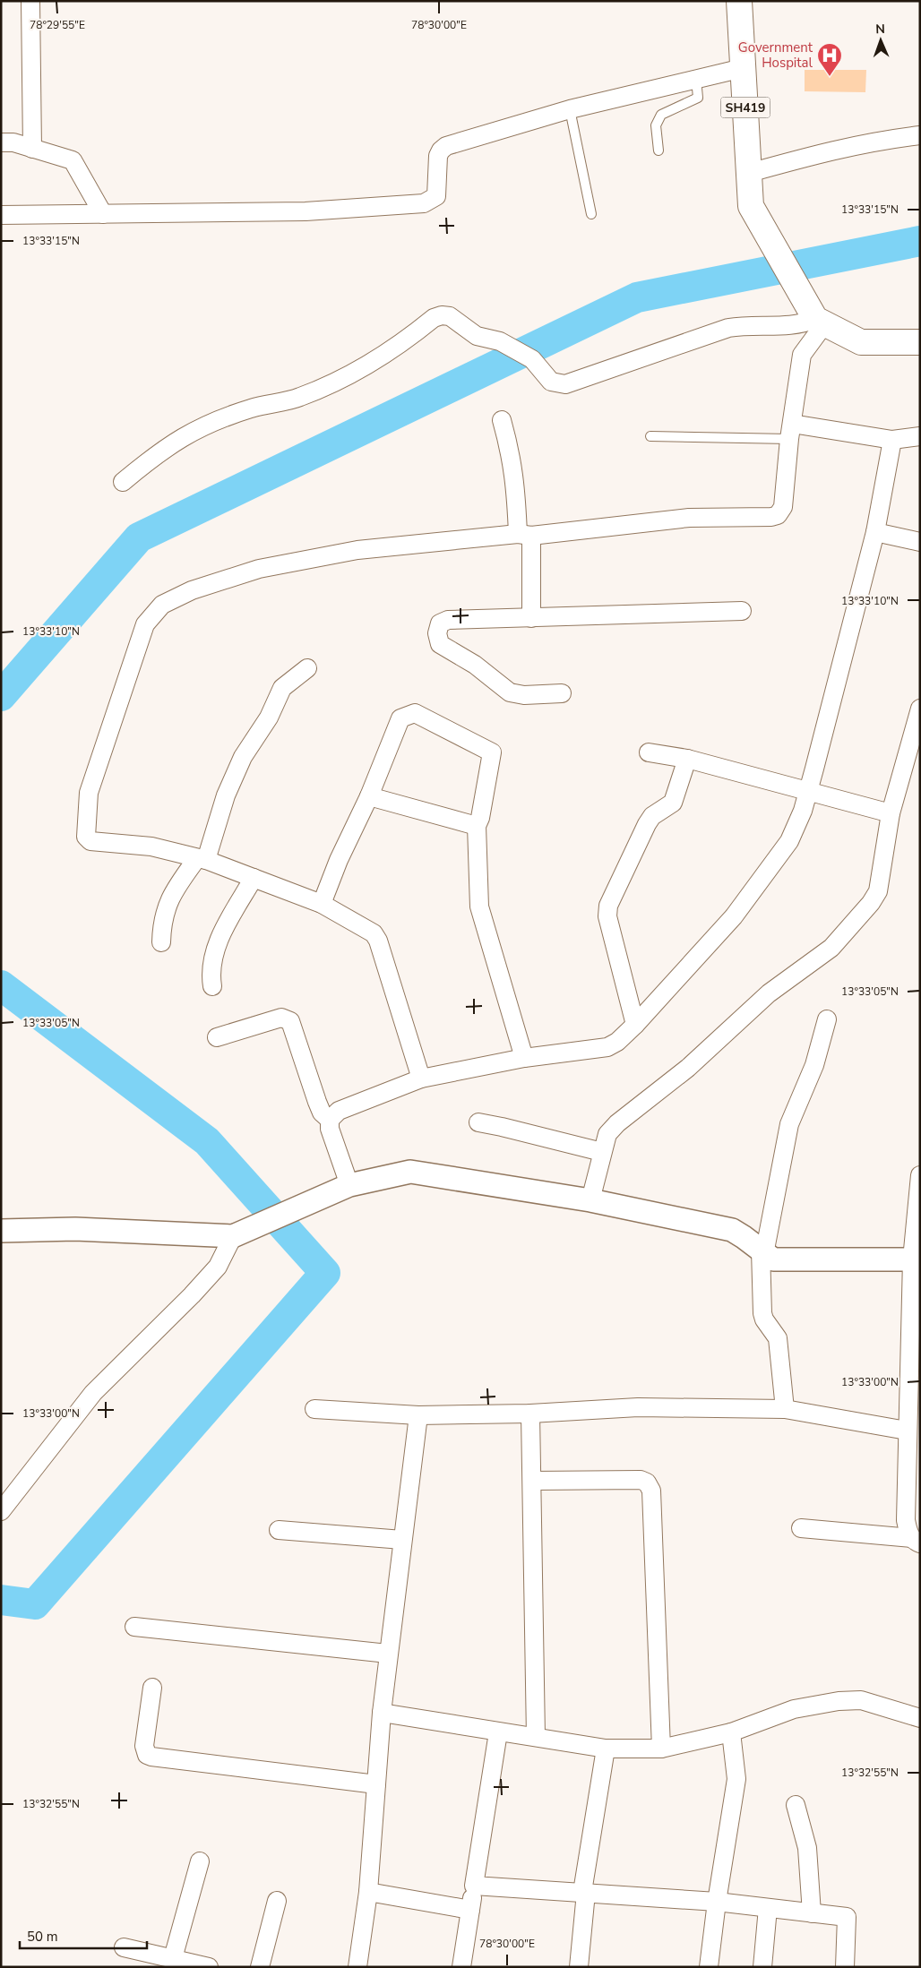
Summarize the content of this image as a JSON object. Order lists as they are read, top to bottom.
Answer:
{
  "streets": {
    "main road": ["SH419"]
  },
  "places": {
    "hospital": ["Government Hospital"]
  },
  "scale_bar": "50 m",
  "north": "top",
  "coordinates": [
    "78°29'55\"E",
    "78°30'00\"E",
    "13°33'15\"N",
    "13°33'10\"N",
    "13°33'05\"N",
    "13°33'00\"N",
    "13°32'55\"N"
  ]
}
